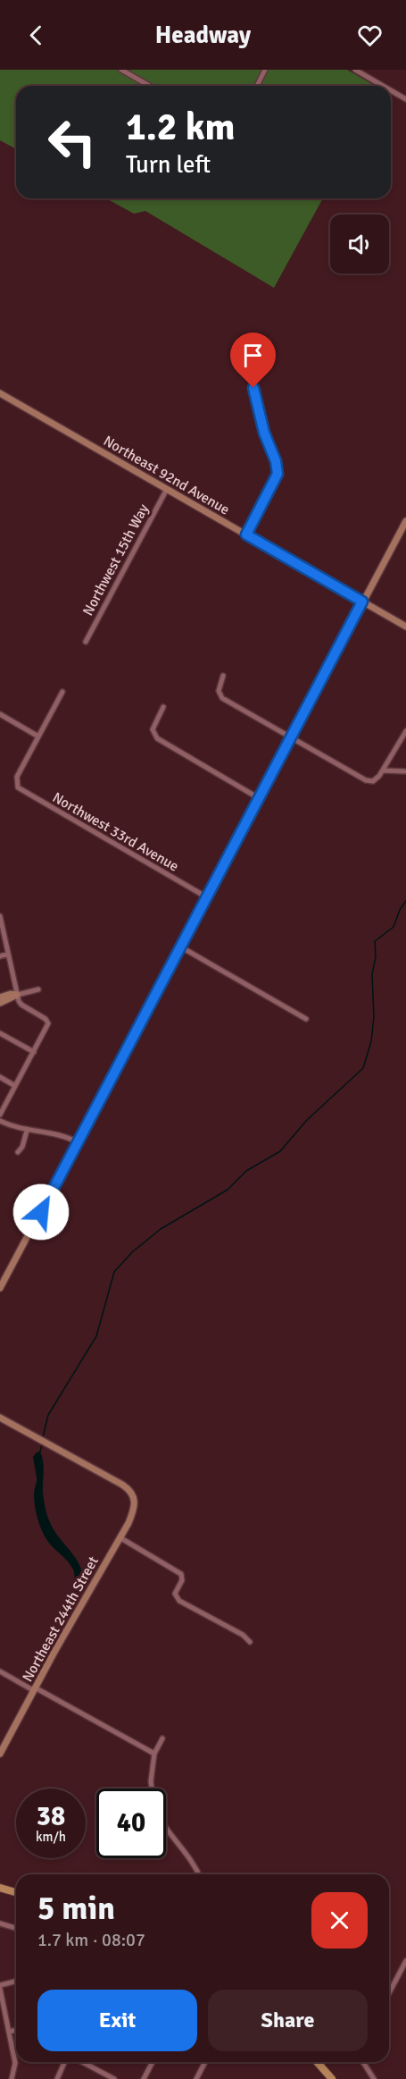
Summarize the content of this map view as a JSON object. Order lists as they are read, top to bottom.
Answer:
{
  "streets": {
    "street": [
      "Northeast 92nd Avenue",
      "Northwest 15th Way",
      "Northwest 33rd Avenue",
      "Northeast 244th Street"
    ]
  },
  "crossings": [
    ["Northeast 92nd Avenue", "Northwest 15th Way"]
  ],
  "page": {
    "header": "Headway",
    "turn": ["1.2 km", "Turn left"],
    "speed": "38 km/h",
    "limit": "40",
    "heading": ["5 min", "1.7 km · 08:07"],
    "buttons": ["Exit", "Share"]
  }
}
